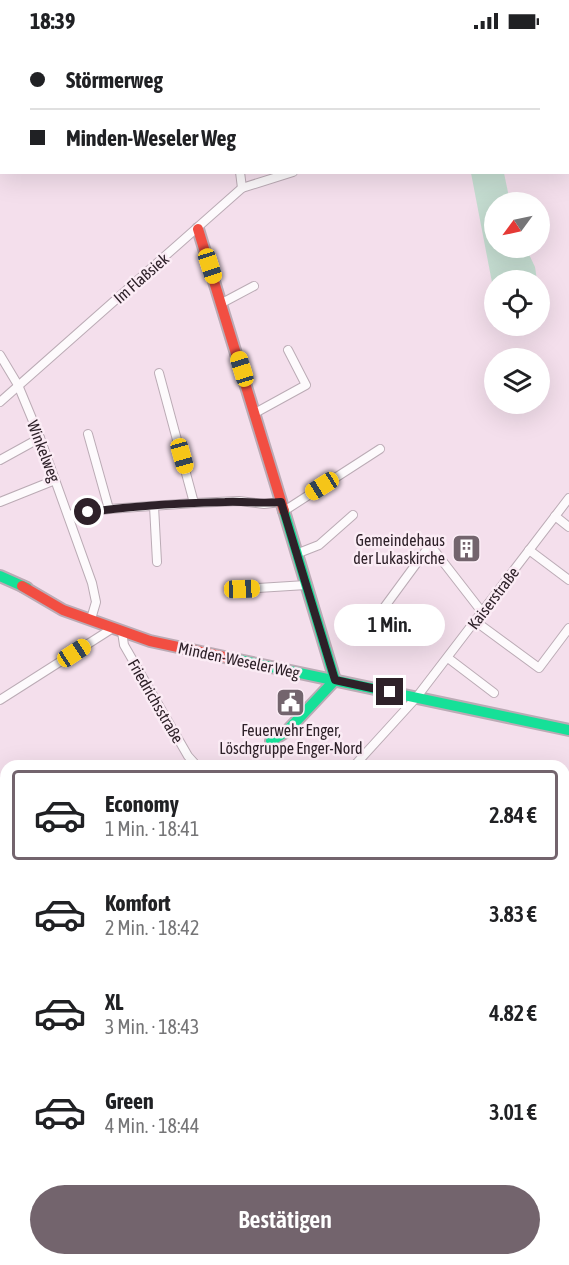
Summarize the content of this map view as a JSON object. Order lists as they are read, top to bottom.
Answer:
{
  "streets": {
    "street": [
      "Im Flaßsiek",
      "Winkelweg",
      "Kaiserstraße",
      "Minden-Weseler Weg",
      "Friedrichsstraße"
    ]
  },
  "crossings": [
    ["Im Flaßsiek", "Winkelweg"],
    ["Winkelweg", "Minden-Weseler Weg"],
    ["Kaiserstraße", "Minden-Weseler Weg"],
    ["Minden-Weseler Weg", "Friedrichsstraße"]
  ],
  "places": {
    "building": ["Gemeindehaus der Lukaskirche"],
    "public building": ["Feuerwehr Enger, Löschgruppe Enger-Nord"]
  },
  "north": "bottom left",
  "page": {
    "status": "18:39",
    "banner": ["Störmerweg", "Minden-Weseler Weg"],
    "bubble": "1 Min.",
    "list": [
      {
        "name": "Economy",
        "note": "1 Min. · 18:41",
        "value": "2.84 €"
      },
      {
        "name": "Komfort",
        "note": "2 Min. · 18:42",
        "value": "3.83 €"
      },
      {
        "name": "XL",
        "note": "3 Min. · 18:43",
        "value": "4.82 €"
      },
      {
        "name": "Green",
        "note": "4 Min. · 18:44",
        "value": "3.01 €"
      }
    ],
    "buttons": "Bestätigen"
  }
}
